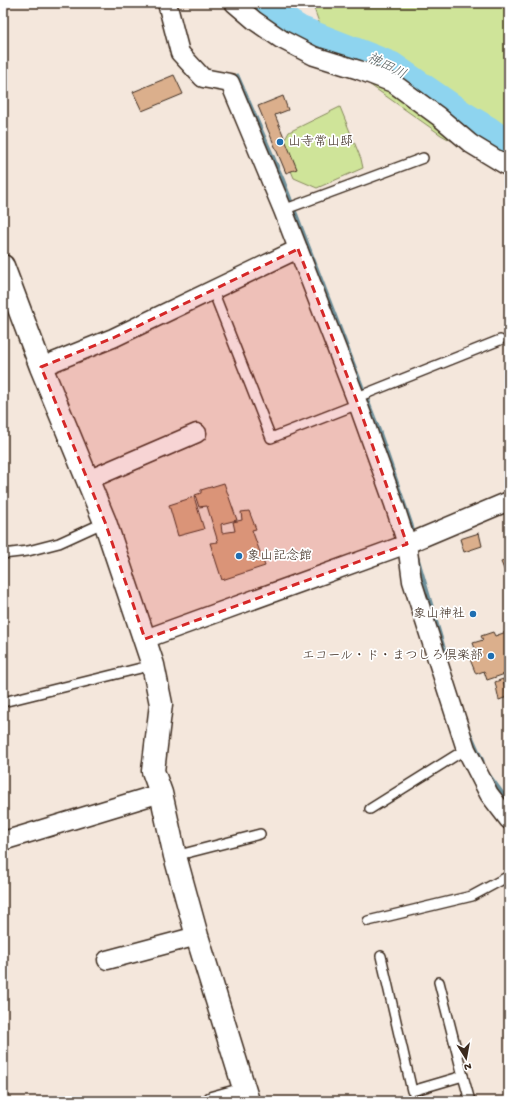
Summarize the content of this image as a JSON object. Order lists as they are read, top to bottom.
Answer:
{
  "water": ["神田川"],
  "places": [
    "山寺常山邸",
    "象山記念館",
    "象山神社",
    "エコール・ド・まつしろ倶楽部"
  ],
  "north": "bottom"
}
